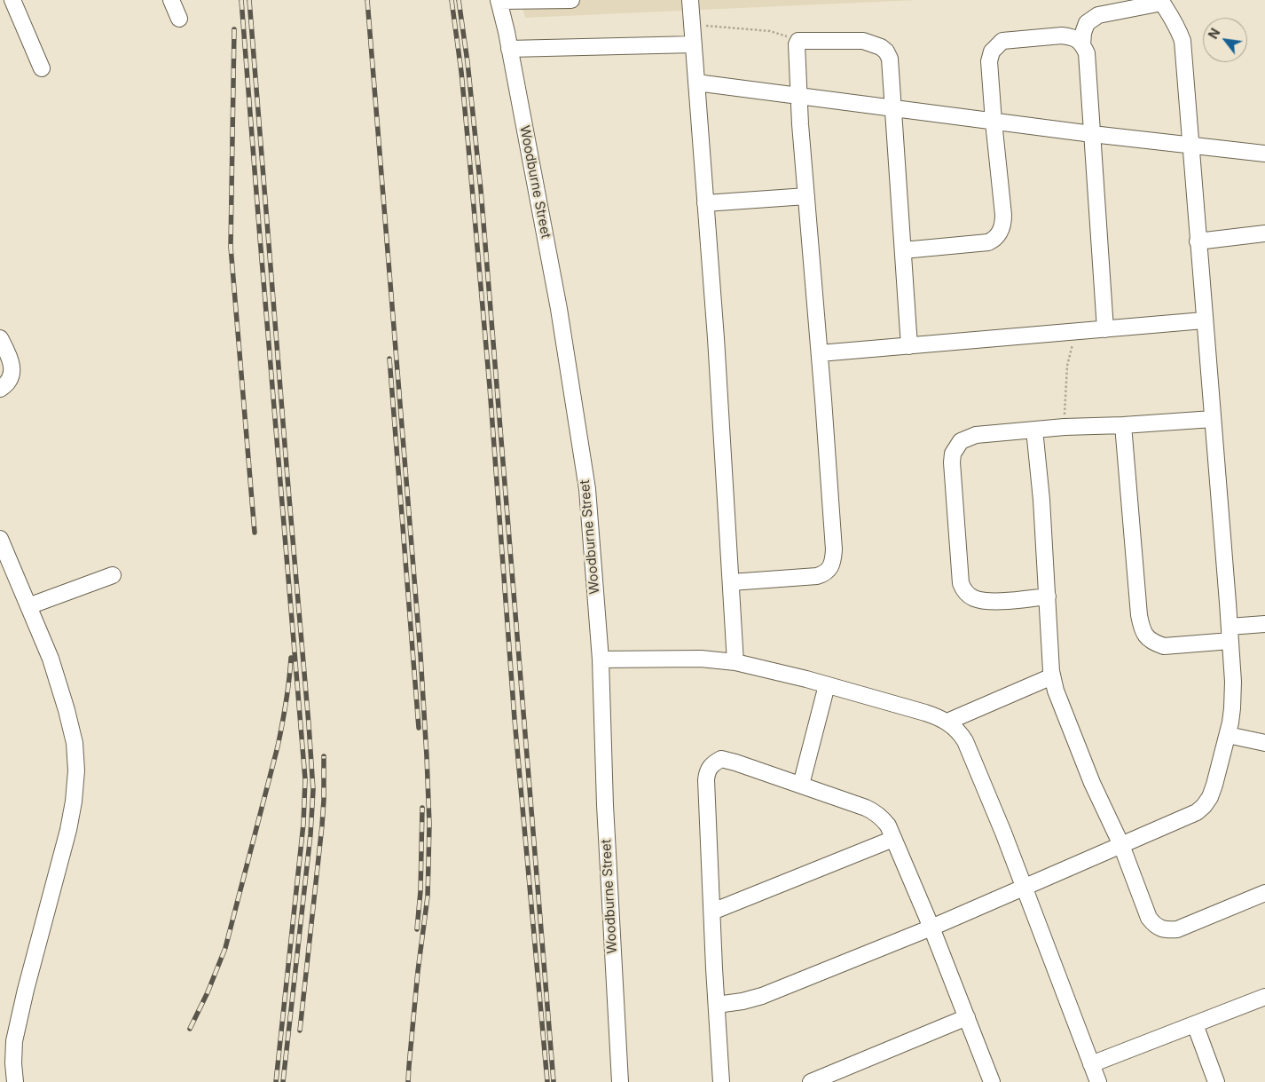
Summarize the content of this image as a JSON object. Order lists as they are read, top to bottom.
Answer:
{
  "streets": {
    "street": ["Woodburne Street"]
  },
  "north": "top left"
}
